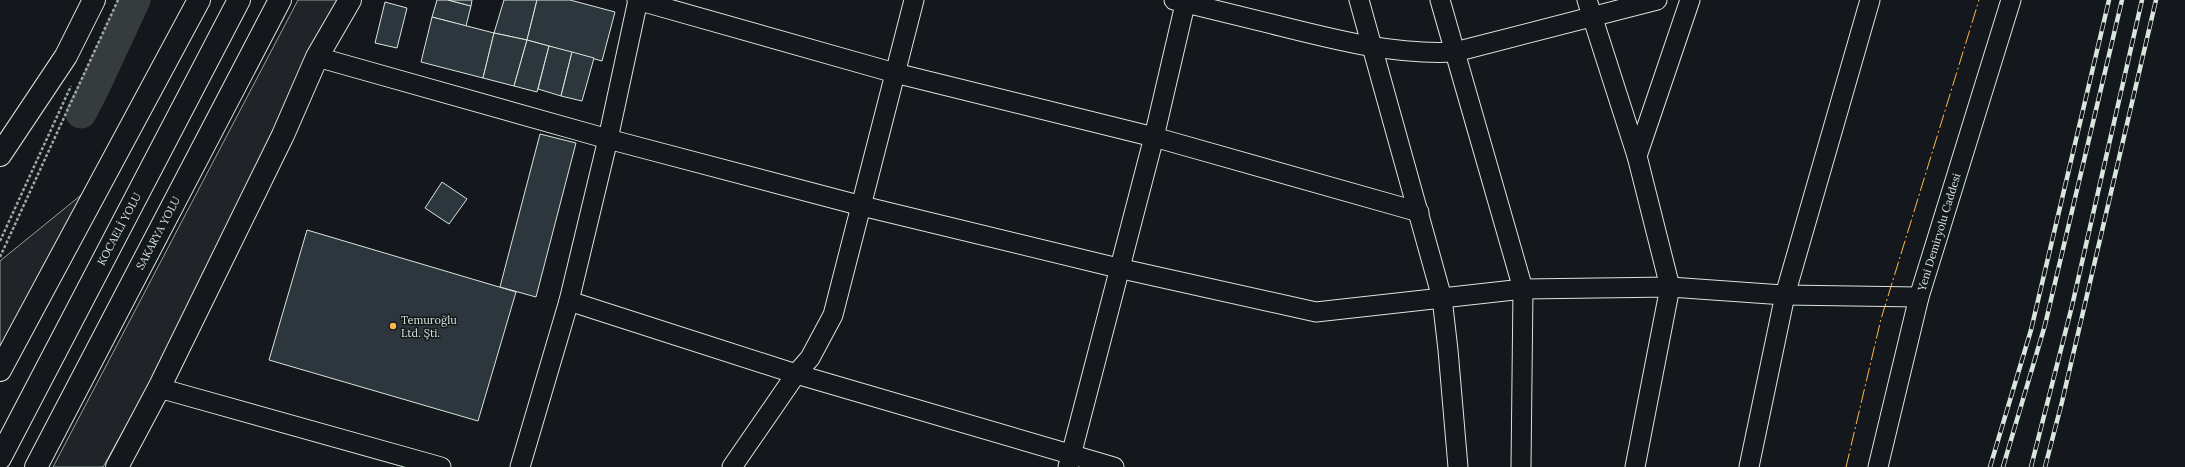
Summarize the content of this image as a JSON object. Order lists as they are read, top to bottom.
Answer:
{
  "streets": {
    "main road": ["KOCAELİ YOLU", "SAKARYA YOLU"],
    "street": ["Yeni Demiryolu Caddesi"]
  },
  "places": ["Temuroğlu Ltd. Şti."]
}
